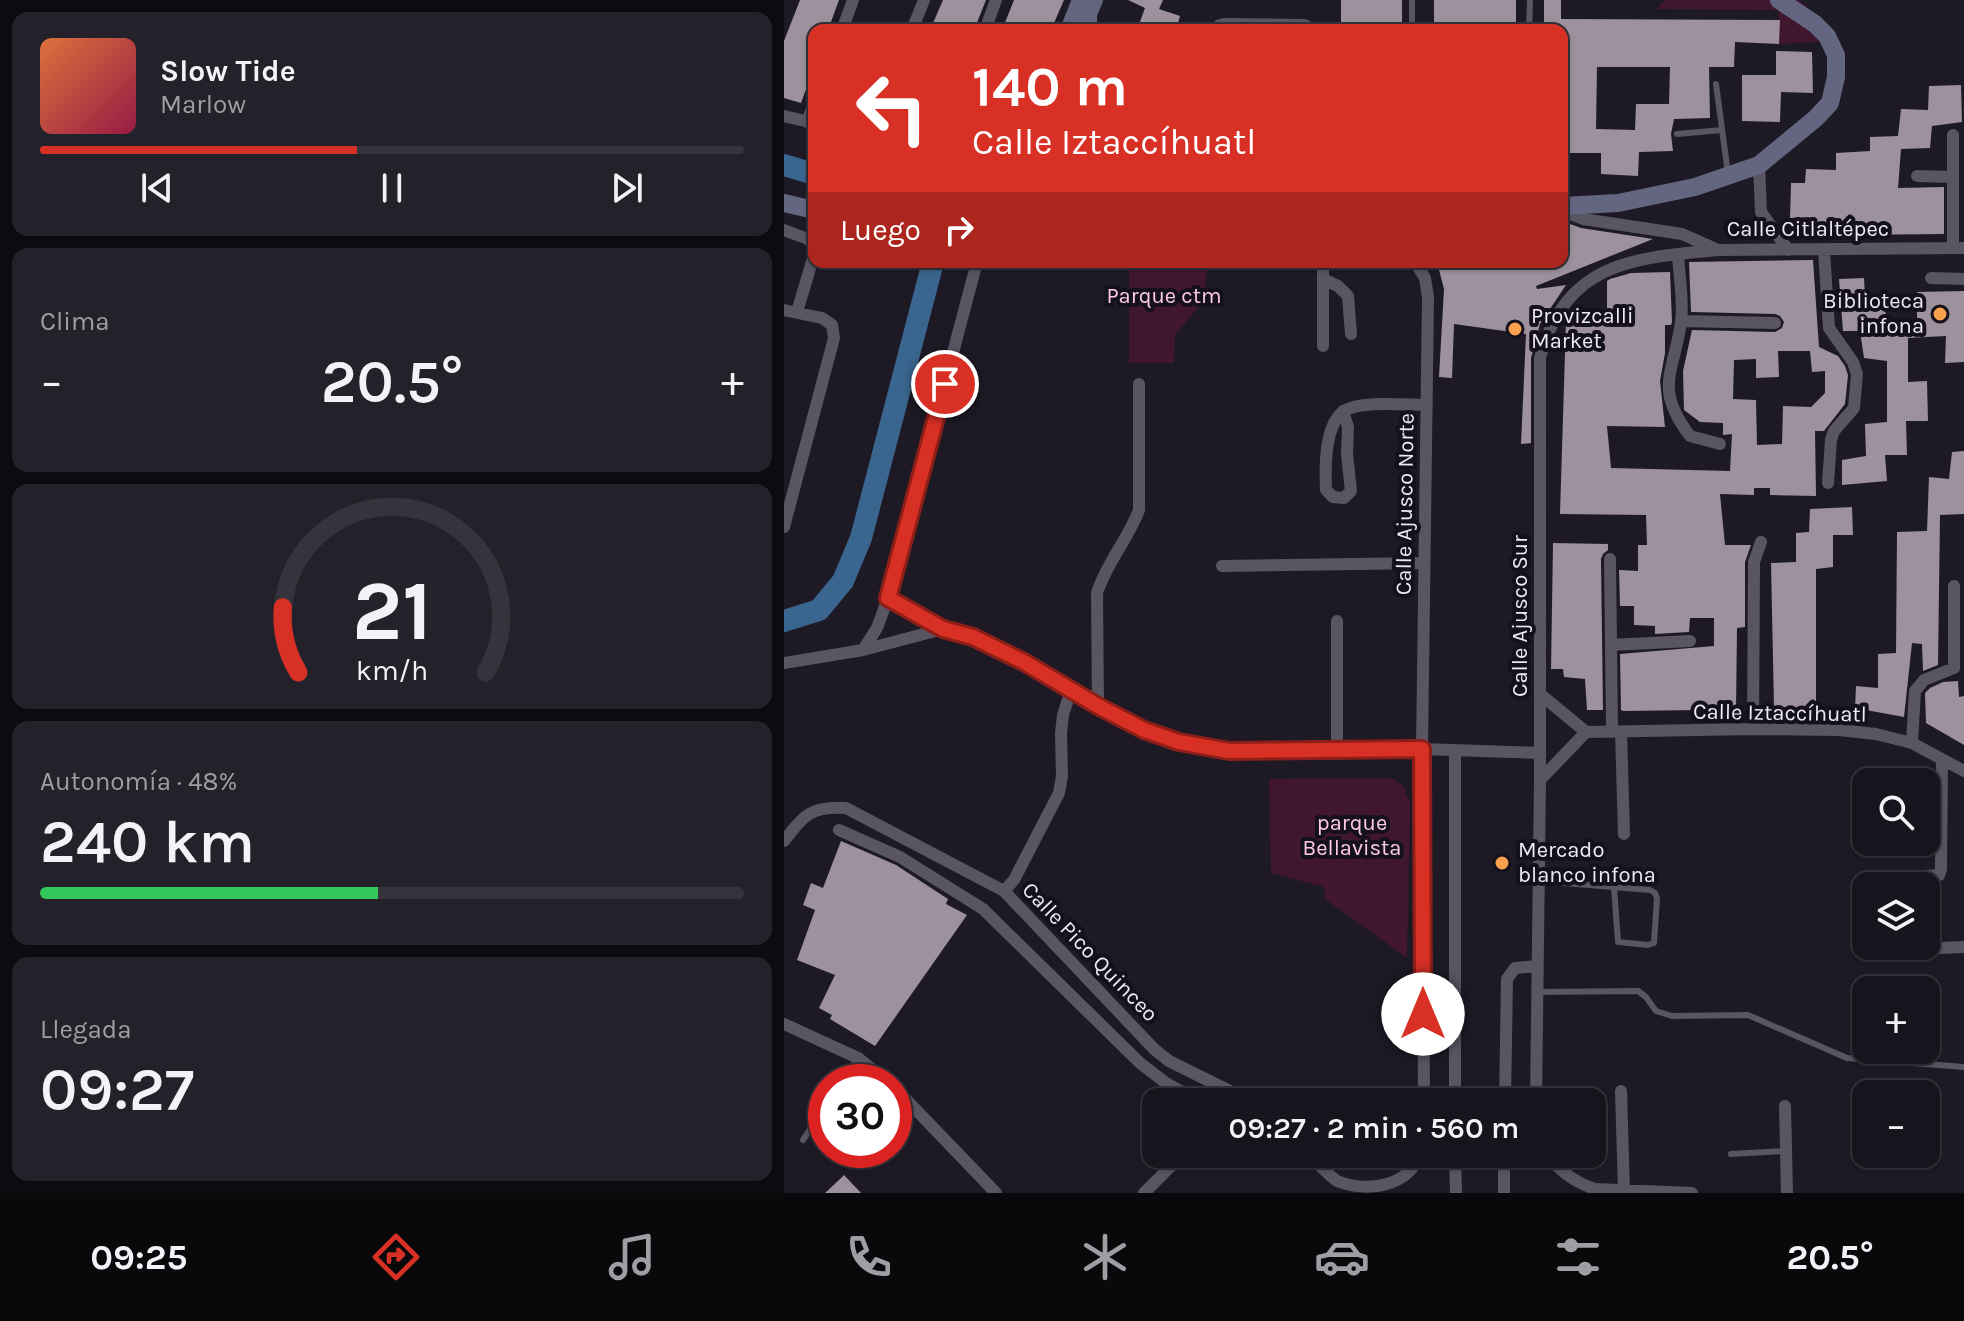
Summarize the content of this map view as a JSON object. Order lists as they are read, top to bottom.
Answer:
{
  "streets": {
    "street": [
      "Calle Citlaltépec",
      "Calle Ajusco Norte",
      "Calle Ajusco Sur",
      "Calle Iztaccíhuatl",
      "Calle Pico Quinceo"
    ]
  },
  "crossings": [
    ["Calle Citlaltépec", "Calle Ajusco Sur"]
  ],
  "parks": ["Parque ctm", "parque Bellavista"],
  "places": ["Biblioteca infona", "Provizcalli Market", "Mercado blanco infona"],
  "page": {
    "turn": ["140 m", "Calle Iztaccíhuatl"],
    "song": ["Slow Tide", "Marlow"],
    "then": "Luego",
    "tile": [
      "Clima",
      ["Autonomía · 48%", "240 km"],
      ["Llegada", "09:27"]
    ],
    "heat": ["−", "20.5°", "+"],
    "map_buttons": ["+", "−"],
    "limit": "30",
    "trip": "09:27 · 2 min · 560 m",
    "tabs": ["09:25", "20.5°"],
    "gauge": ["21", "km/h"]
  }
}
